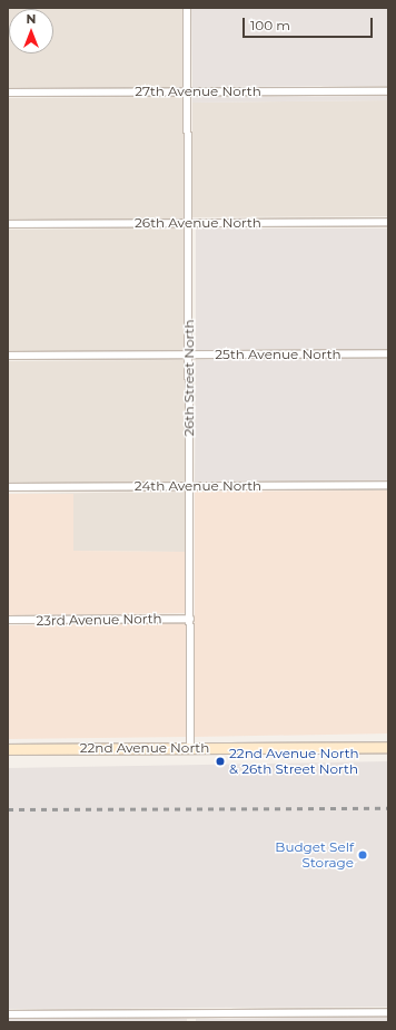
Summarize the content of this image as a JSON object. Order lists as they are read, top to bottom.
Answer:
{
  "streets": {
    "main road": ["22nd Avenue North"],
    "street": [
      "27th Avenue North",
      "26th Avenue North",
      "25th Avenue North",
      "26th Street North",
      "24th Avenue North",
      "23rd Avenue North"
    ]
  },
  "crossings": [
    ["27th Avenue North", "26th Street North"],
    ["26th Avenue North", "26th Street North"],
    ["25th Avenue North", "26th Street North"],
    ["26th Street North", "24th Avenue North"],
    ["26th Street North", "23rd Avenue North"],
    ["26th Street North", "22nd Avenue North"]
  ],
  "places": ["22nd Avenue North & 26th Street North", "Budget Self Storage"],
  "scale_bar": "100 m",
  "north": "top"
}
